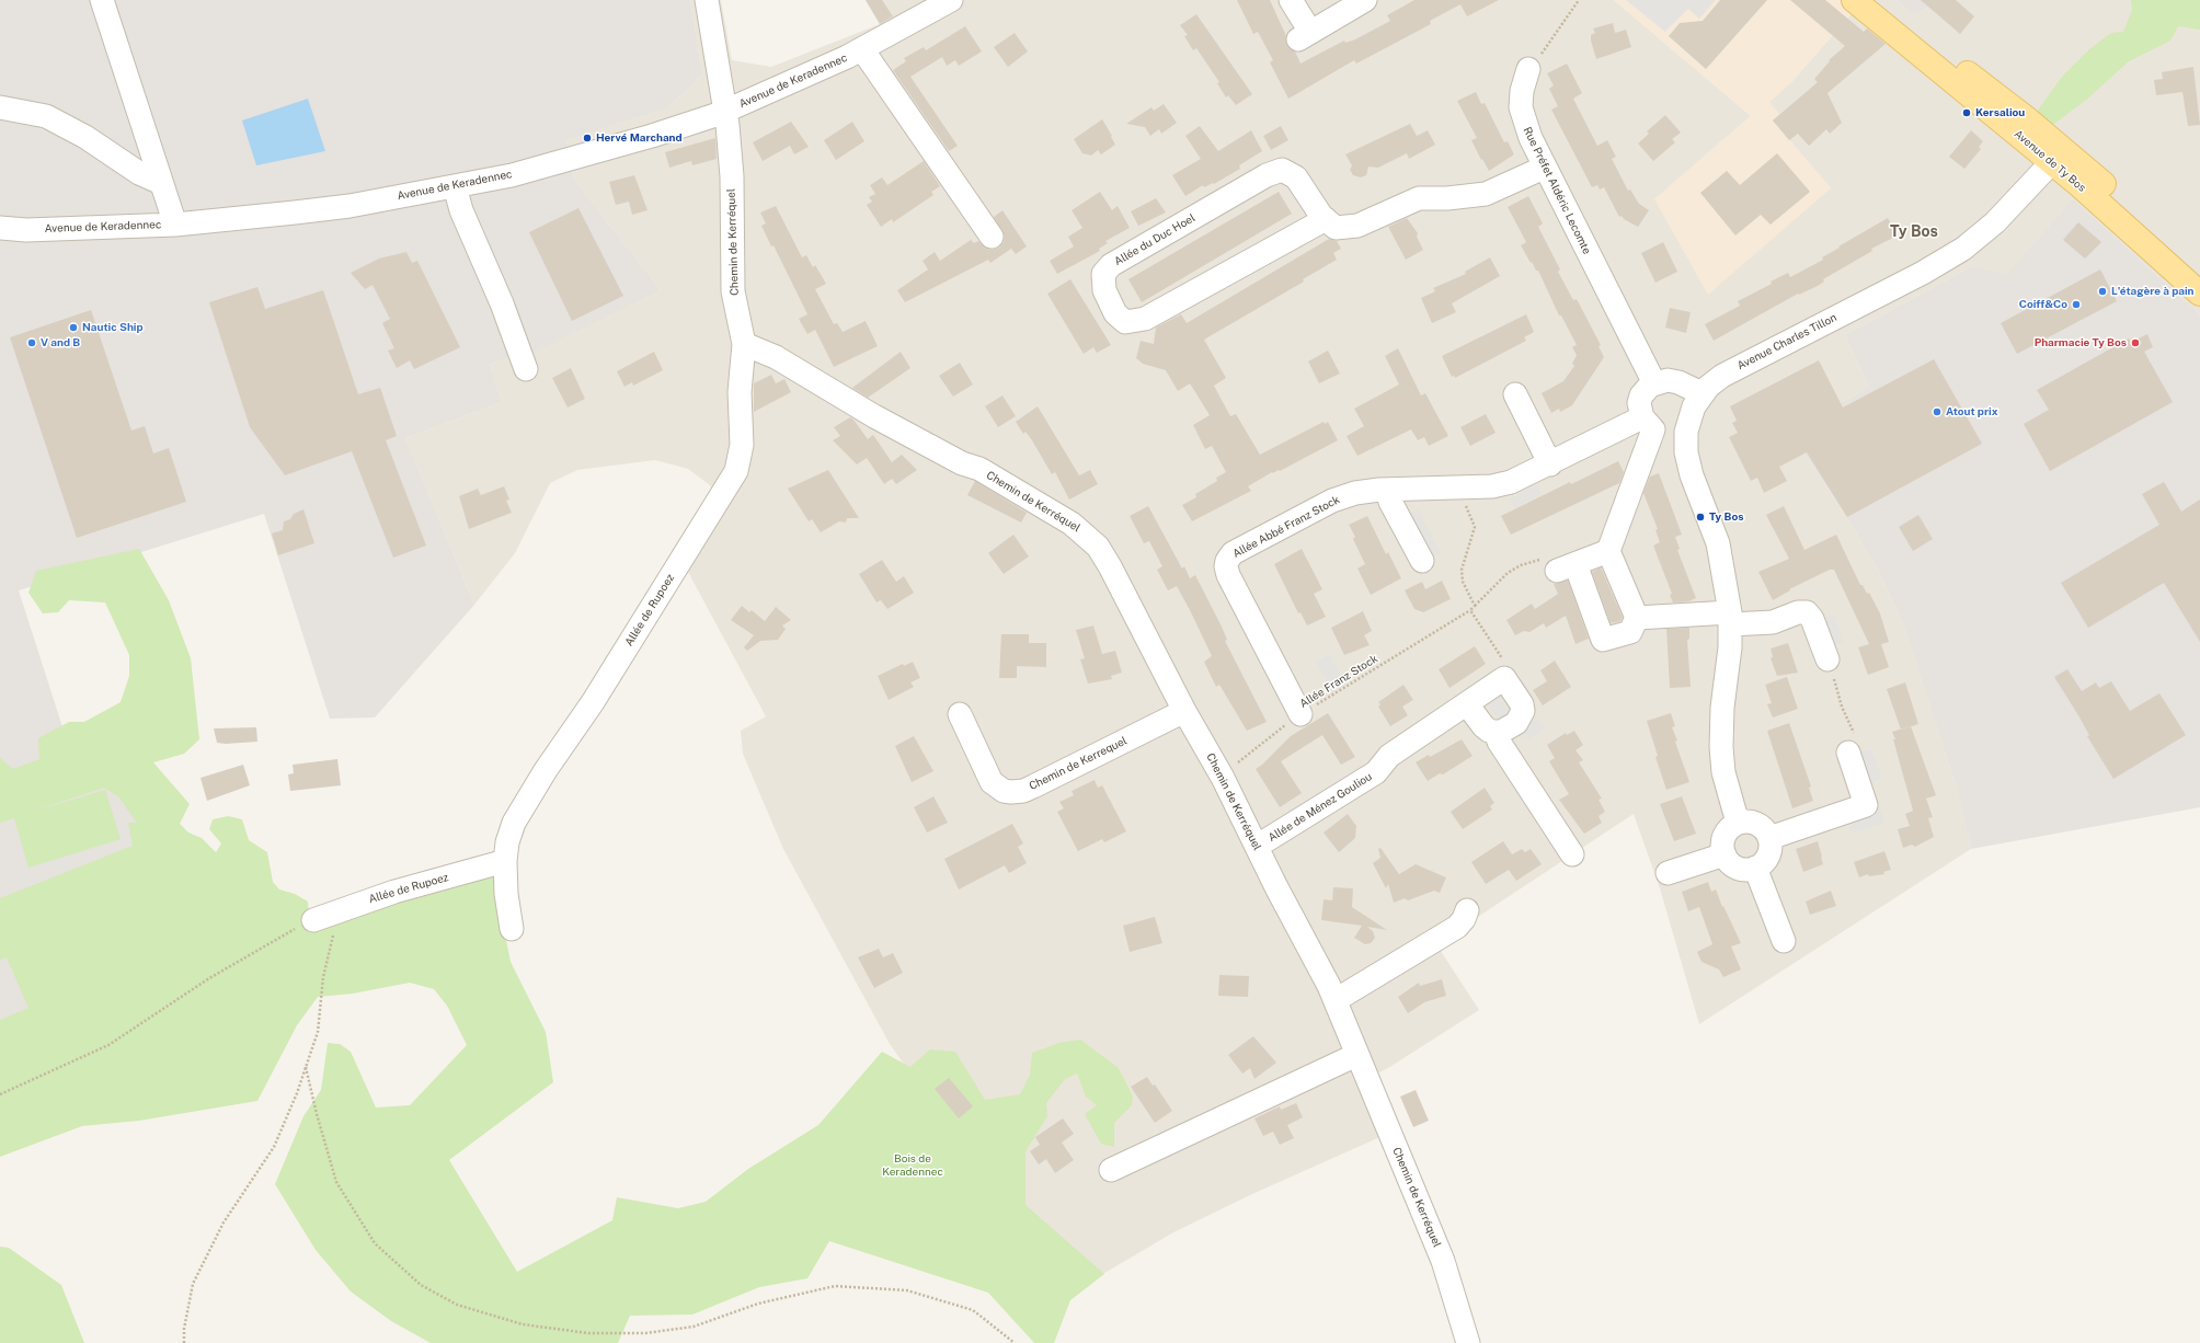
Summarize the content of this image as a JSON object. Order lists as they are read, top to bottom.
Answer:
{
  "streets": {
    "main road": ["Avenue de Ty Bos"],
    "street": [
      "Avenue de Keradennec",
      "Rue Préfet Aldéric Lecomte",
      "Allée du Duc Hoel",
      "Chemin de Kerréquel",
      "Avenue Charles Tillon",
      "Allée Abbé Franz Stock",
      "Allée de Rupoez",
      "Chemin de Kerrequel",
      "Allée de Ménez Gouliou"
    ],
    "path": ["Allée Franz Stock"]
  },
  "crossings": [
    ["Avenue de Keradennec", "Chemin de Kerréquel"],
    ["Avenue de Ty Bos", "Avenue Charles Tillon"],
    ["Chemin de Kerréquel", "Allée de Rupoez"],
    ["Chemin de Kerréquel", "Allée Franz Stock"],
    ["Chemin de Kerréquel", "Chemin de Kerrequel"],
    ["Chemin de Kerréquel", "Allée de Ménez Gouliou"],
    ["Allée Abbé Franz Stock", "Allée Franz Stock"]
  ],
  "districts": ["Ty Bos"],
  "parks": ["Bois de Keradennec"],
  "places": [
    "Kersaliou",
    "Hervé Marchand",
    "L'étagère à pain",
    "Coiff&Co",
    "Nautic Ship",
    "V and B",
    "Pharmacie Ty Bos",
    "Atout prix",
    "Ty Bos"
  ]
}
